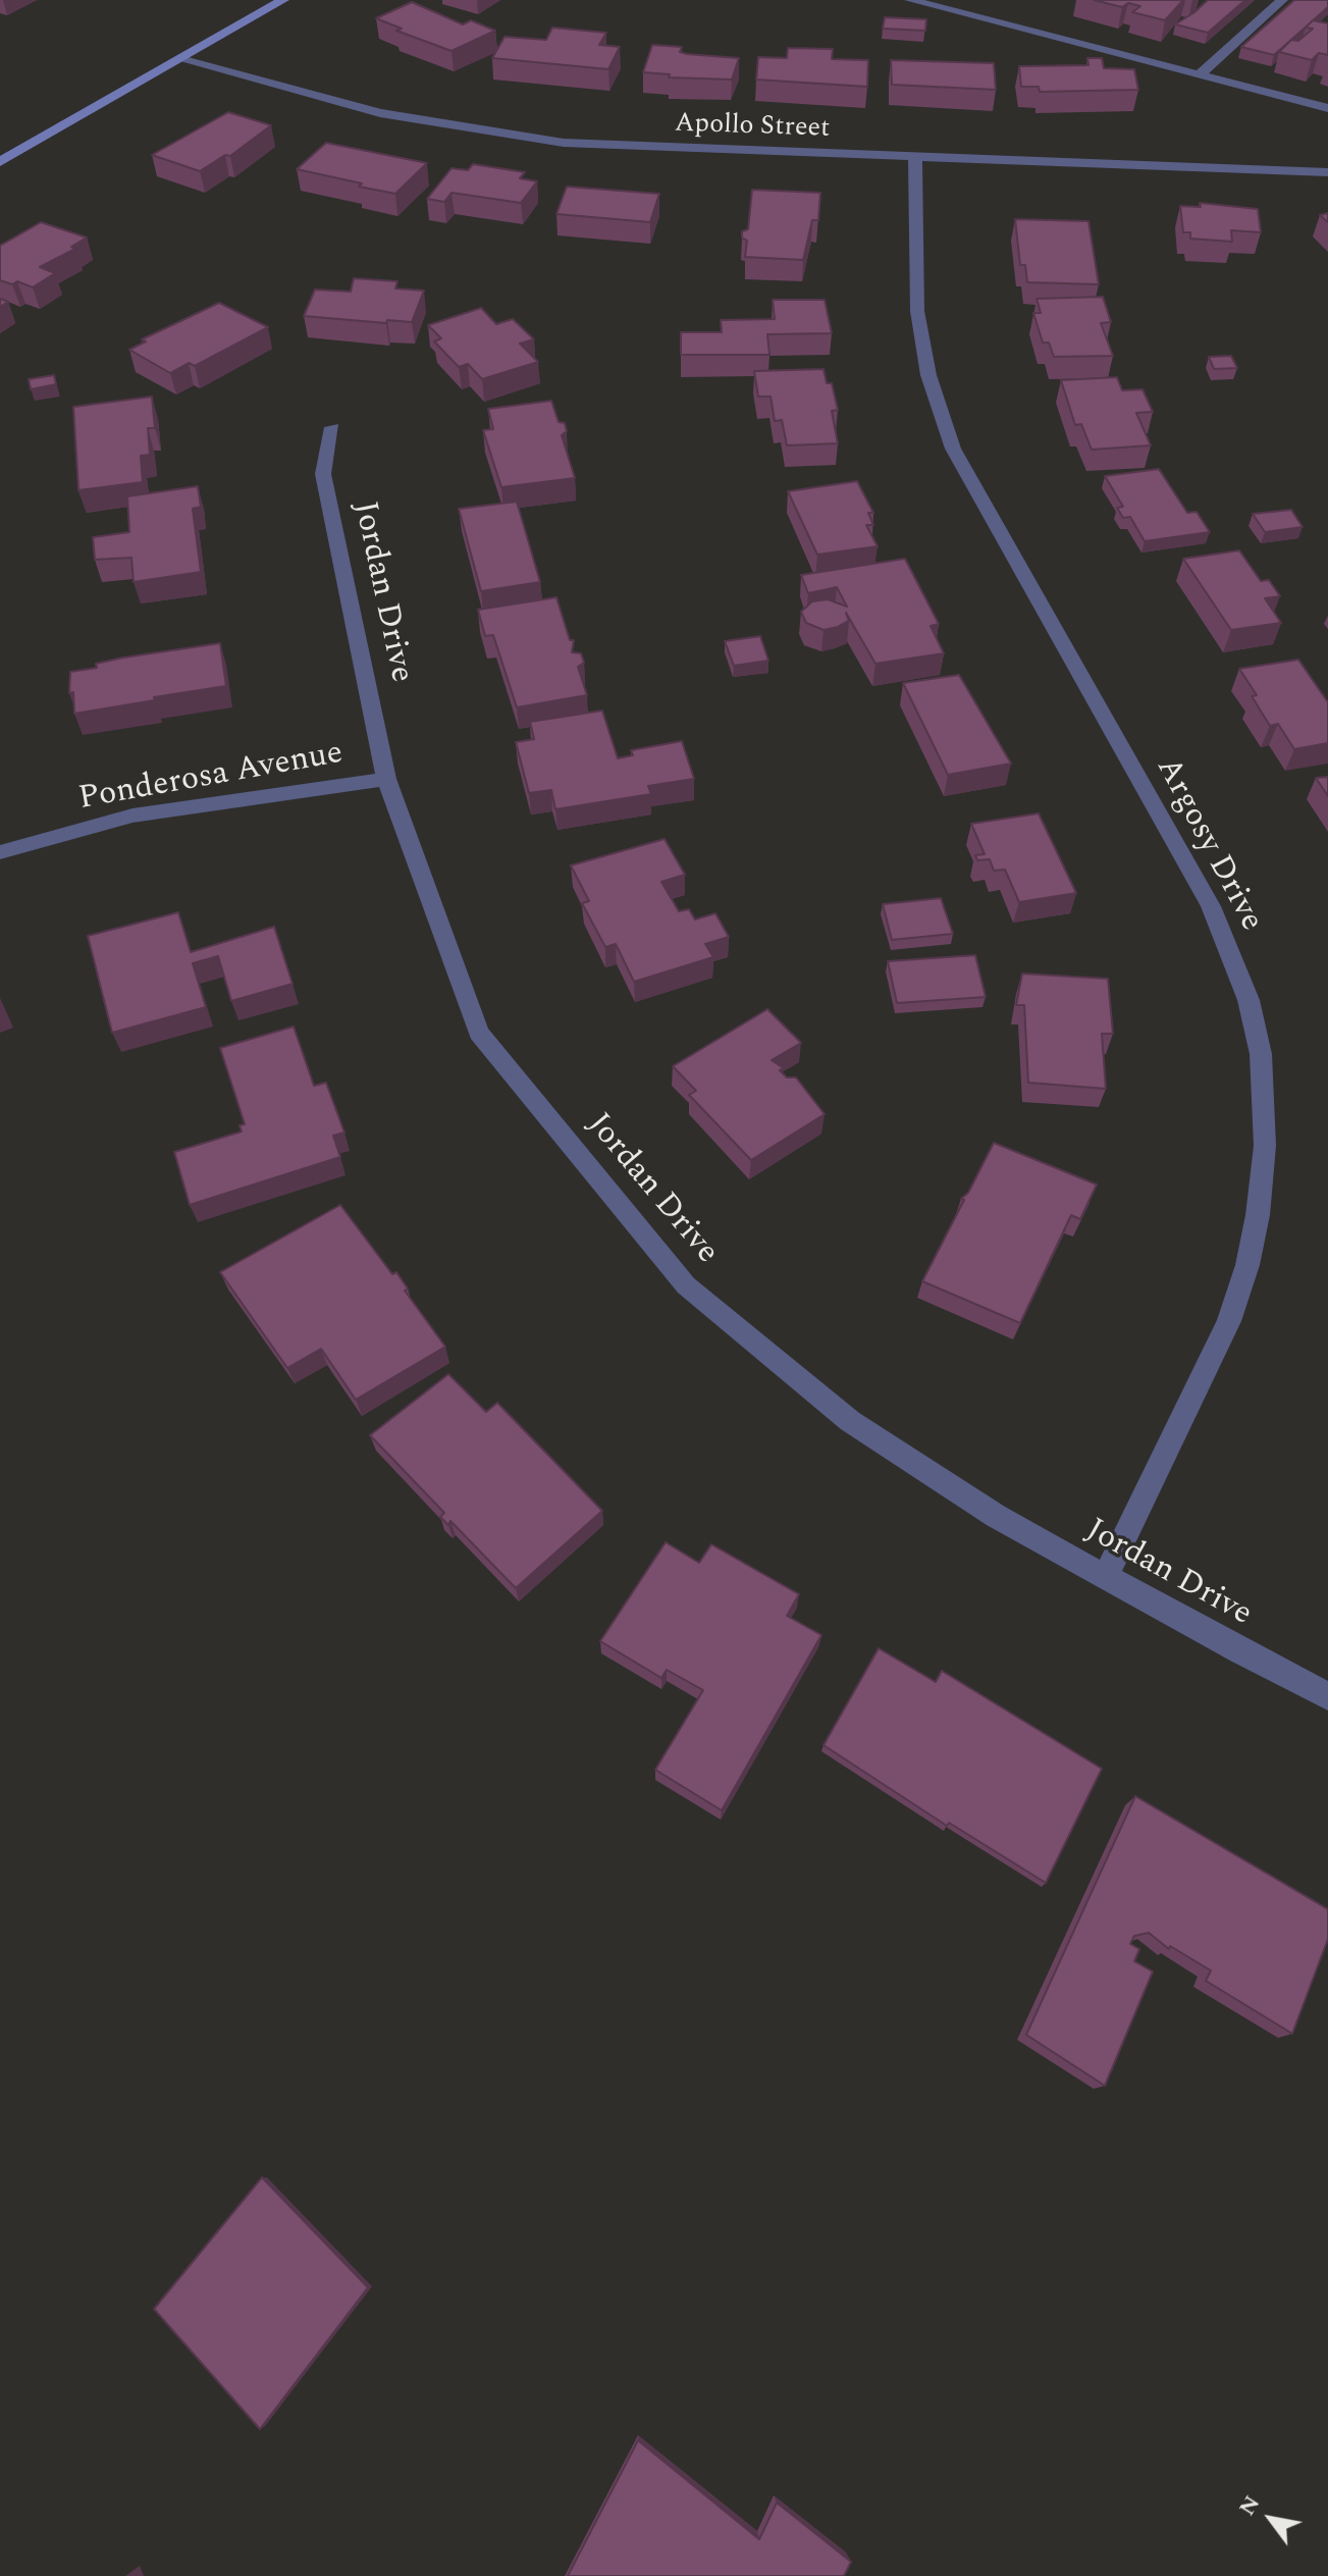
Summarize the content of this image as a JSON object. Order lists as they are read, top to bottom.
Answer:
{
  "streets": {
    "street": [
      "Apollo Street",
      "Jordan Drive",
      "Ponderosa Avenue",
      "Argosy Drive"
    ]
  },
  "crossings": [
    ["Apollo Street", "Argosy Drive"],
    ["Jordan Drive", "Ponderosa Avenue"],
    ["Jordan Drive", "Argosy Drive"]
  ],
  "north": "top left"
}
